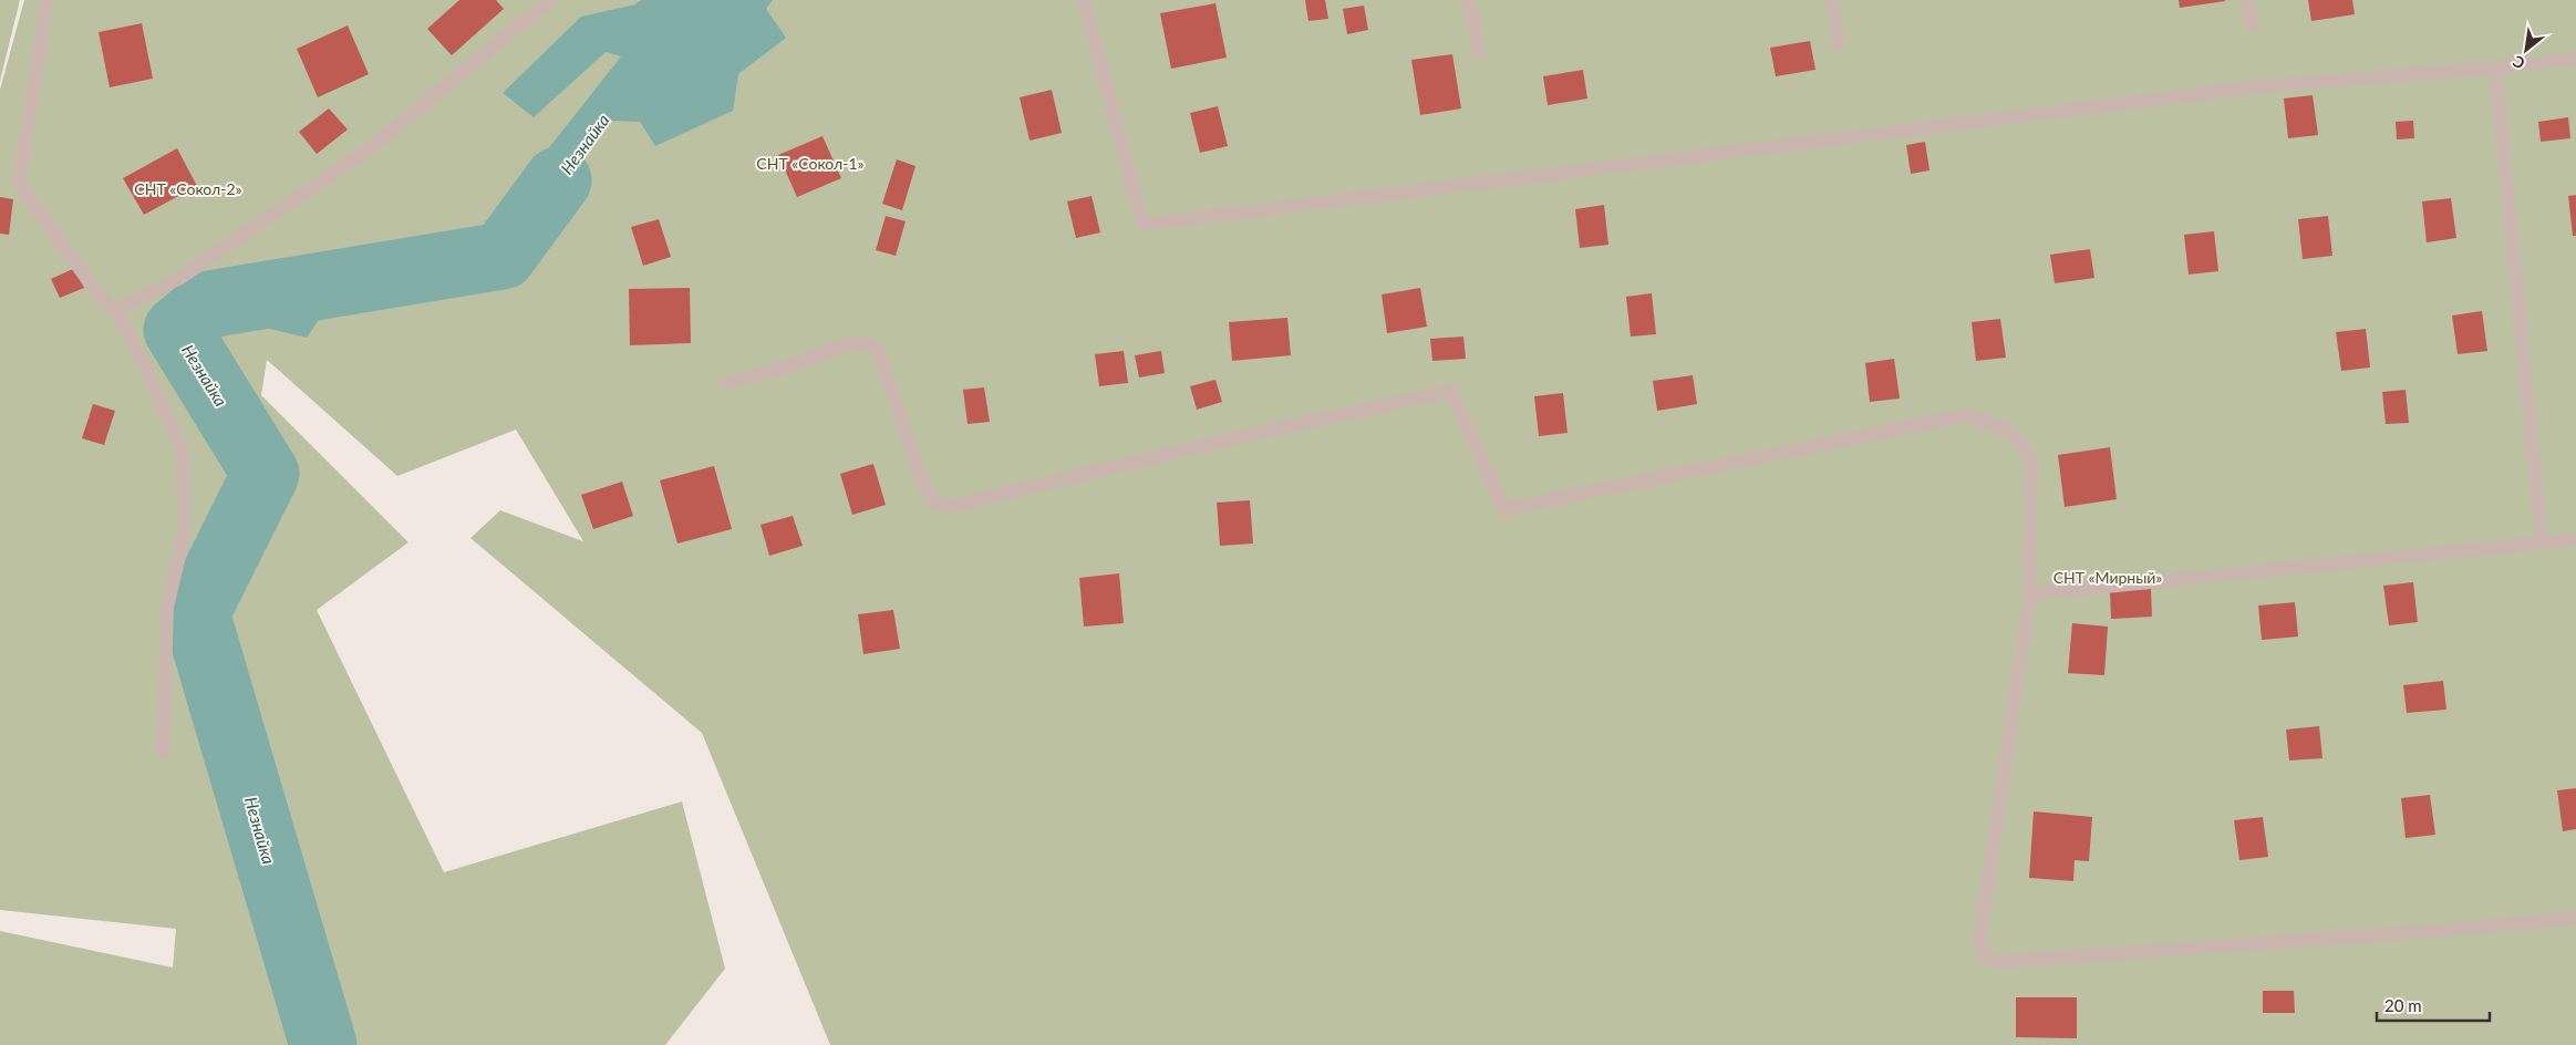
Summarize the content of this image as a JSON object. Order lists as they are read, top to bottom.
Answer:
{
  "water": ["Незнайка"],
  "parks": ["СНТ «Сокол-1»", "СНТ «Сокол-2»", "СНТ «Мирный»"],
  "scale_bar": "20 m",
  "north": "bottom left"
}
